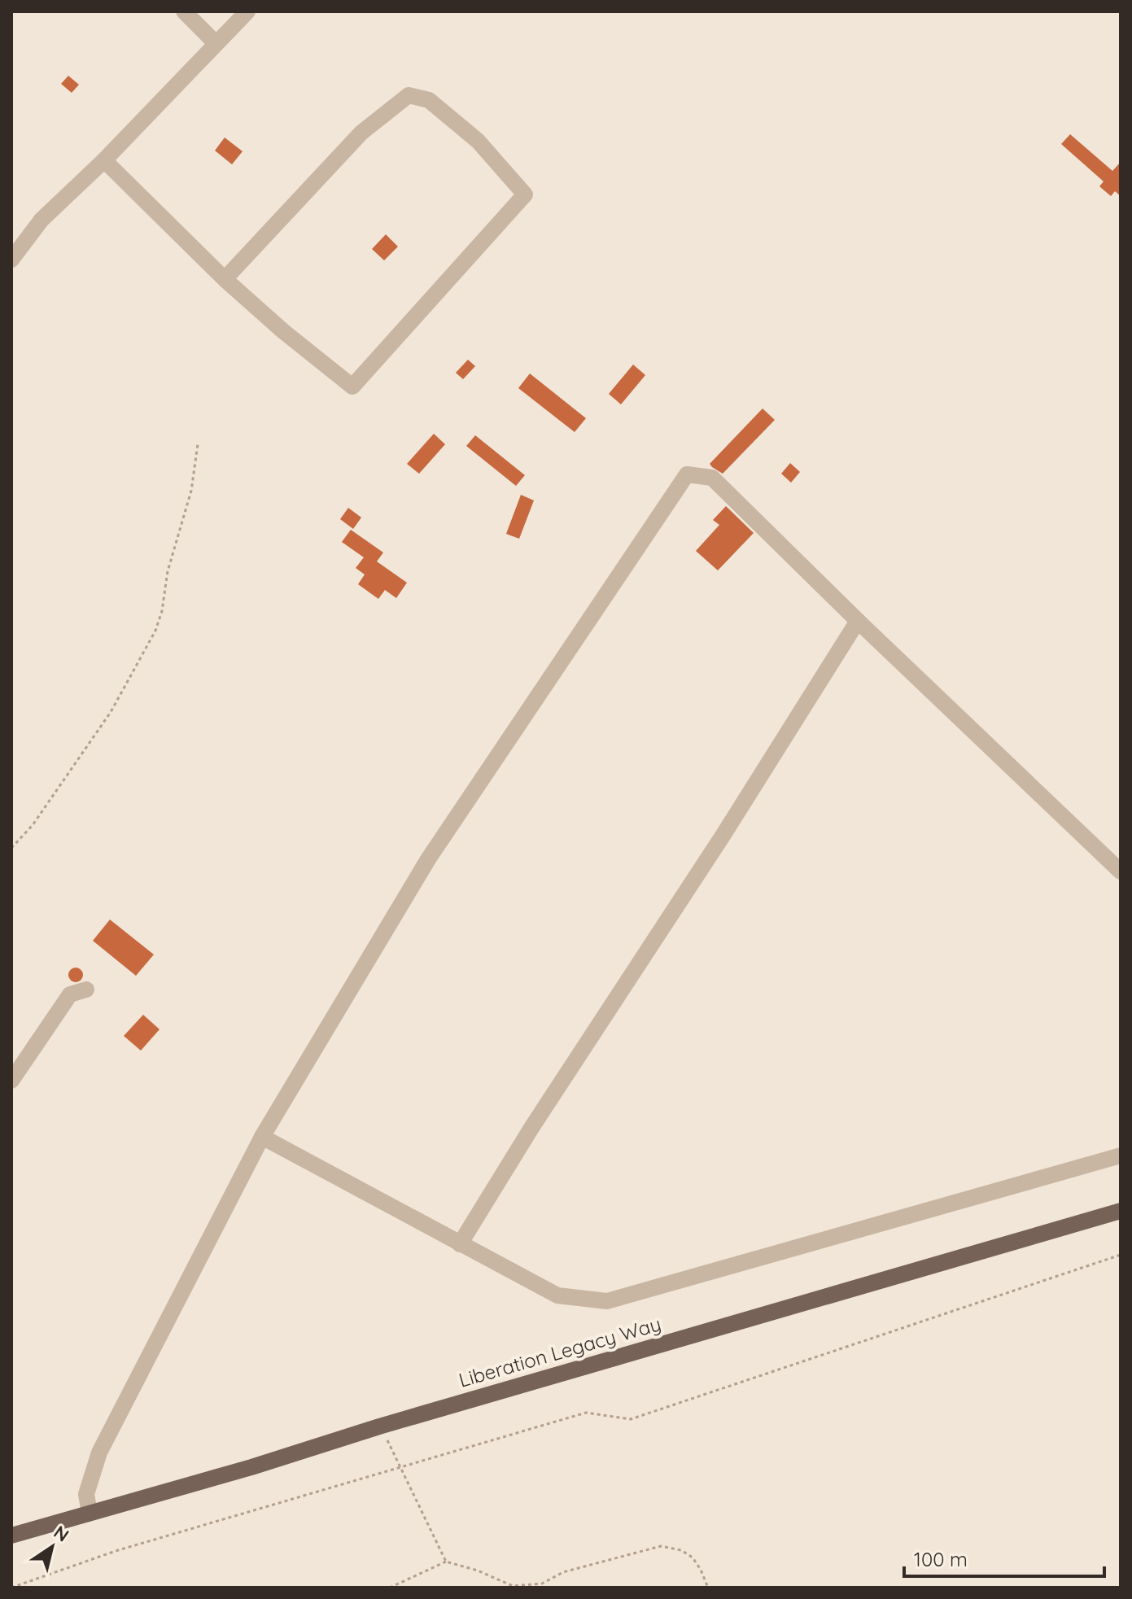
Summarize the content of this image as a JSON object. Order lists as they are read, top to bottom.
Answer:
{
  "streets": {
    "main road": ["Liberation Legacy Way"]
  },
  "scale_bar": "100 m",
  "north": "top right"
}
